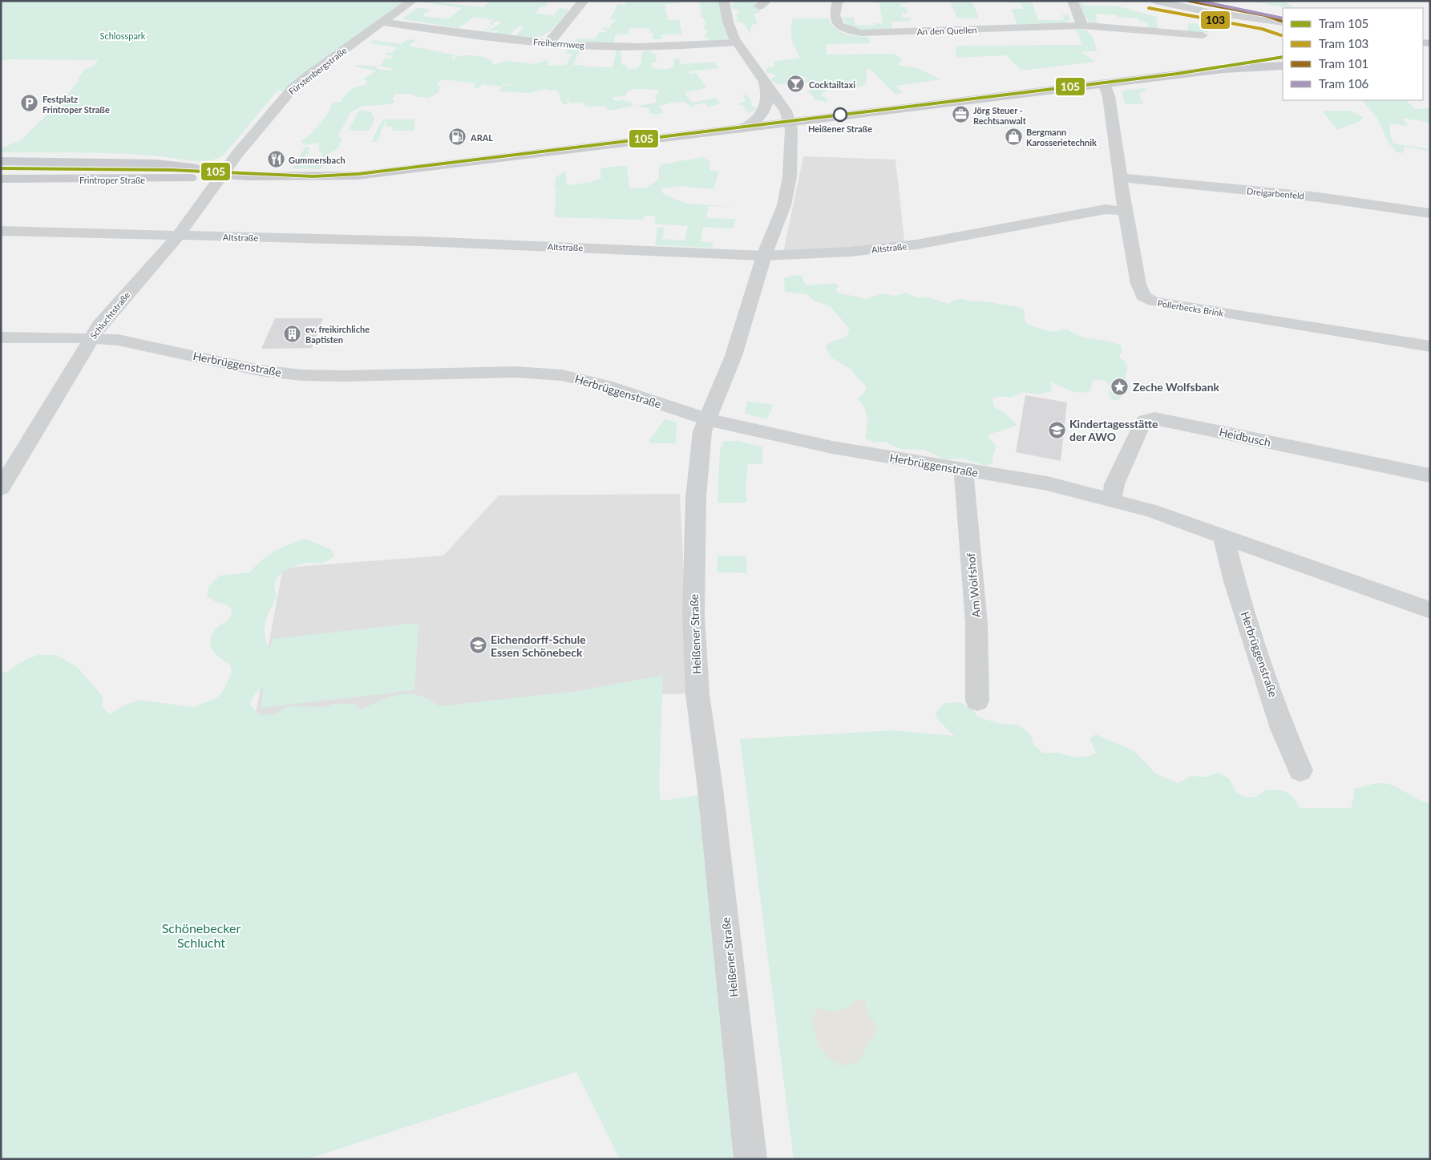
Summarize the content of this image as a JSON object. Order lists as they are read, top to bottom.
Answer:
{
  "streets": {
    "main road": ["Frintroper Straße"],
    "street": [
      "An den Quellen",
      "Freiherrnweg",
      "Fürstenbergstraße",
      "Dreigarbenfeld",
      "Altstraße",
      "Pollerbecks Brink",
      "Schluchtstraße",
      "Herbrüggenstraße",
      "Heidbusch",
      "Am Wolfshof",
      "Heißener Straße"
    ]
  },
  "crossings": [
    ["Freiherrnweg", "Fürstenbergstraße"],
    ["Fürstenbergstraße", "Frintroper Straße"],
    ["Fürstenbergstraße", "Schluchtstraße"],
    ["Frintroper Straße", "Pollerbecks Brink"],
    ["Frintroper Straße", "Schluchtstraße"],
    ["Frintroper Straße", "Heißener Straße"],
    ["Dreigarbenfeld", "Pollerbecks Brink"],
    ["Altstraße", "Pollerbecks Brink"],
    ["Altstraße", "Schluchtstraße"],
    ["Altstraße", "Heißener Straße"],
    ["Schluchtstraße", "Herbrüggenstraße"],
    ["Herbrüggenstraße", "Heidbusch"],
    ["Herbrüggenstraße", "Am Wolfshof"],
    ["Herbrüggenstraße", "Heißener Straße"]
  ],
  "parks": ["Schlosspark", "Schönebecker Schlucht"],
  "places": {
    "bar": ["Cocktailtaxi"],
    "parking": ["Festplatz Frintroper Straße"],
    "other": ["Heißener Straße"],
    "office": ["Jörg Steuer - Rechtsanwalt"],
    "shop": ["Bergmann Karosserietechnik"],
    "fuel station": ["ARAL"],
    "restaurant": ["Gummersbach"],
    "building": ["ev. freikirchliche Baptisten"],
    "place": ["Zeche Wolfsbank"],
    "school or university": ["Kindertagesstätte der AWO", "Eichendorff-Schule Essen Schönebeck"]
  },
  "lines": [
    "tram line 101",
    "tram line 106",
    "tram line 103",
    "tram line 105"
  ],
  "legend": [
    "Tram 105",
    "Tram 103",
    "Tram 101",
    "Tram 106"
  ]
}
